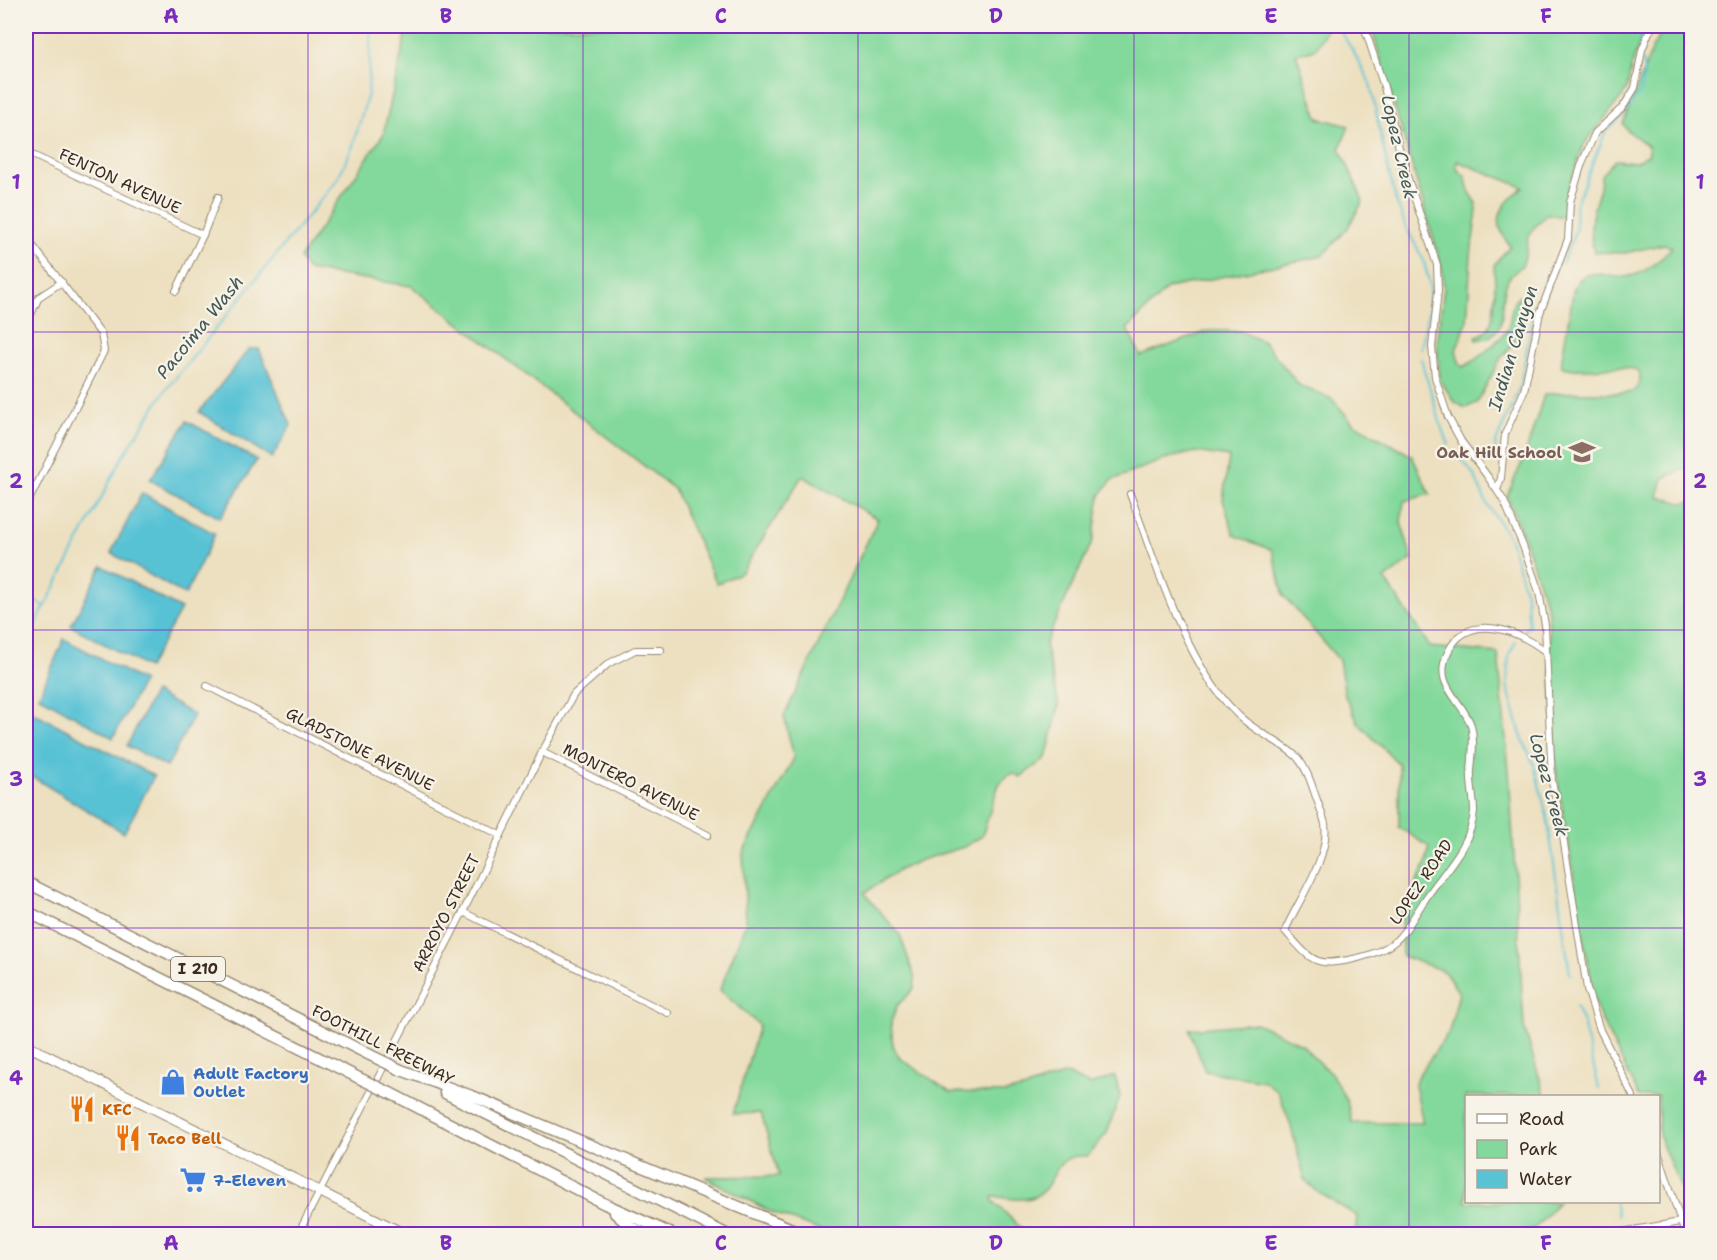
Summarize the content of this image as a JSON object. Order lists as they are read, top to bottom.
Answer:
{
  "streets": {
    "highway": ["I 210", "FOOTHILL FREEWAY"],
    "street": [
      "FENTON AVENUE",
      "GLADSTONE AVENUE",
      "MONTERO AVENUE",
      "LOPEZ ROAD",
      "ARROYO STREET"
    ]
  },
  "crossings": [
    ["GLADSTONE AVENUE", "ARROYO STREET"],
    ["MONTERO AVENUE", "ARROYO STREET"]
  ],
  "water": ["Lopez Creek", "Pacoima Wash", "Indian Canyon"],
  "places": {
    "school or university": ["Oak Hill School"],
    "shop": ["Adult Factory Outlet"],
    "restaurant": ["KFC", "Taco Bell"],
    "supermarket": ["7-Eleven"]
  },
  "legend": ["Road", "Park", "Water"],
  "grid": {
    "columns": [
      "A",
      "B",
      "C",
      "D",
      "E",
      "F"
    ],
    "rows": [
      "1",
      "2",
      "3",
      "4"
    ]
  }
}
